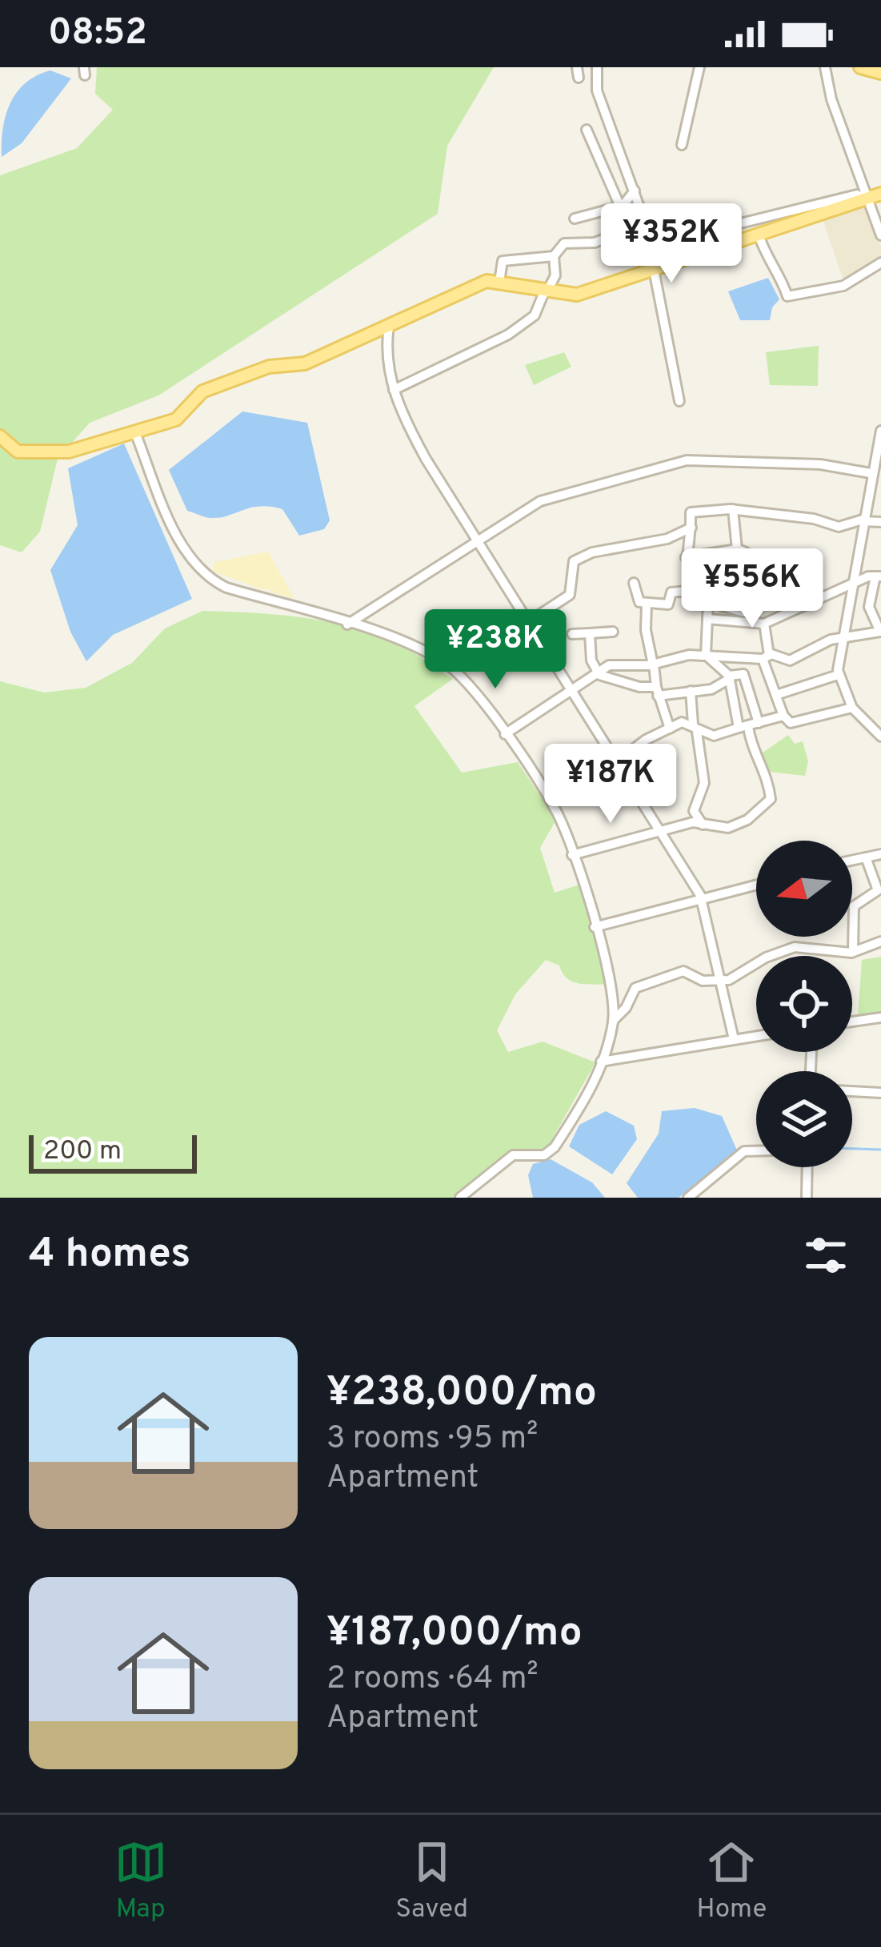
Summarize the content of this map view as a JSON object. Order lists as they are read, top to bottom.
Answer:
{
  "scale_bar": "200 m",
  "north": "left",
  "page": {
    "status": "08:52",
    "price": [
      "¥352K",
      "¥556K",
      "¥238K",
      "¥187K"
    ],
    "scale": "200 m",
    "heading": "4 homes",
    "list": [
      {
        "name": "¥238,000/mo",
        "note": "3 rooms · 95 m² · Apartment"
      },
      {
        "name": "¥187,000/mo",
        "note": "2 rooms · 64 m² · Apartment"
      }
    ],
    "tabs": ["Map", "Saved", "Home"]
  }
}
